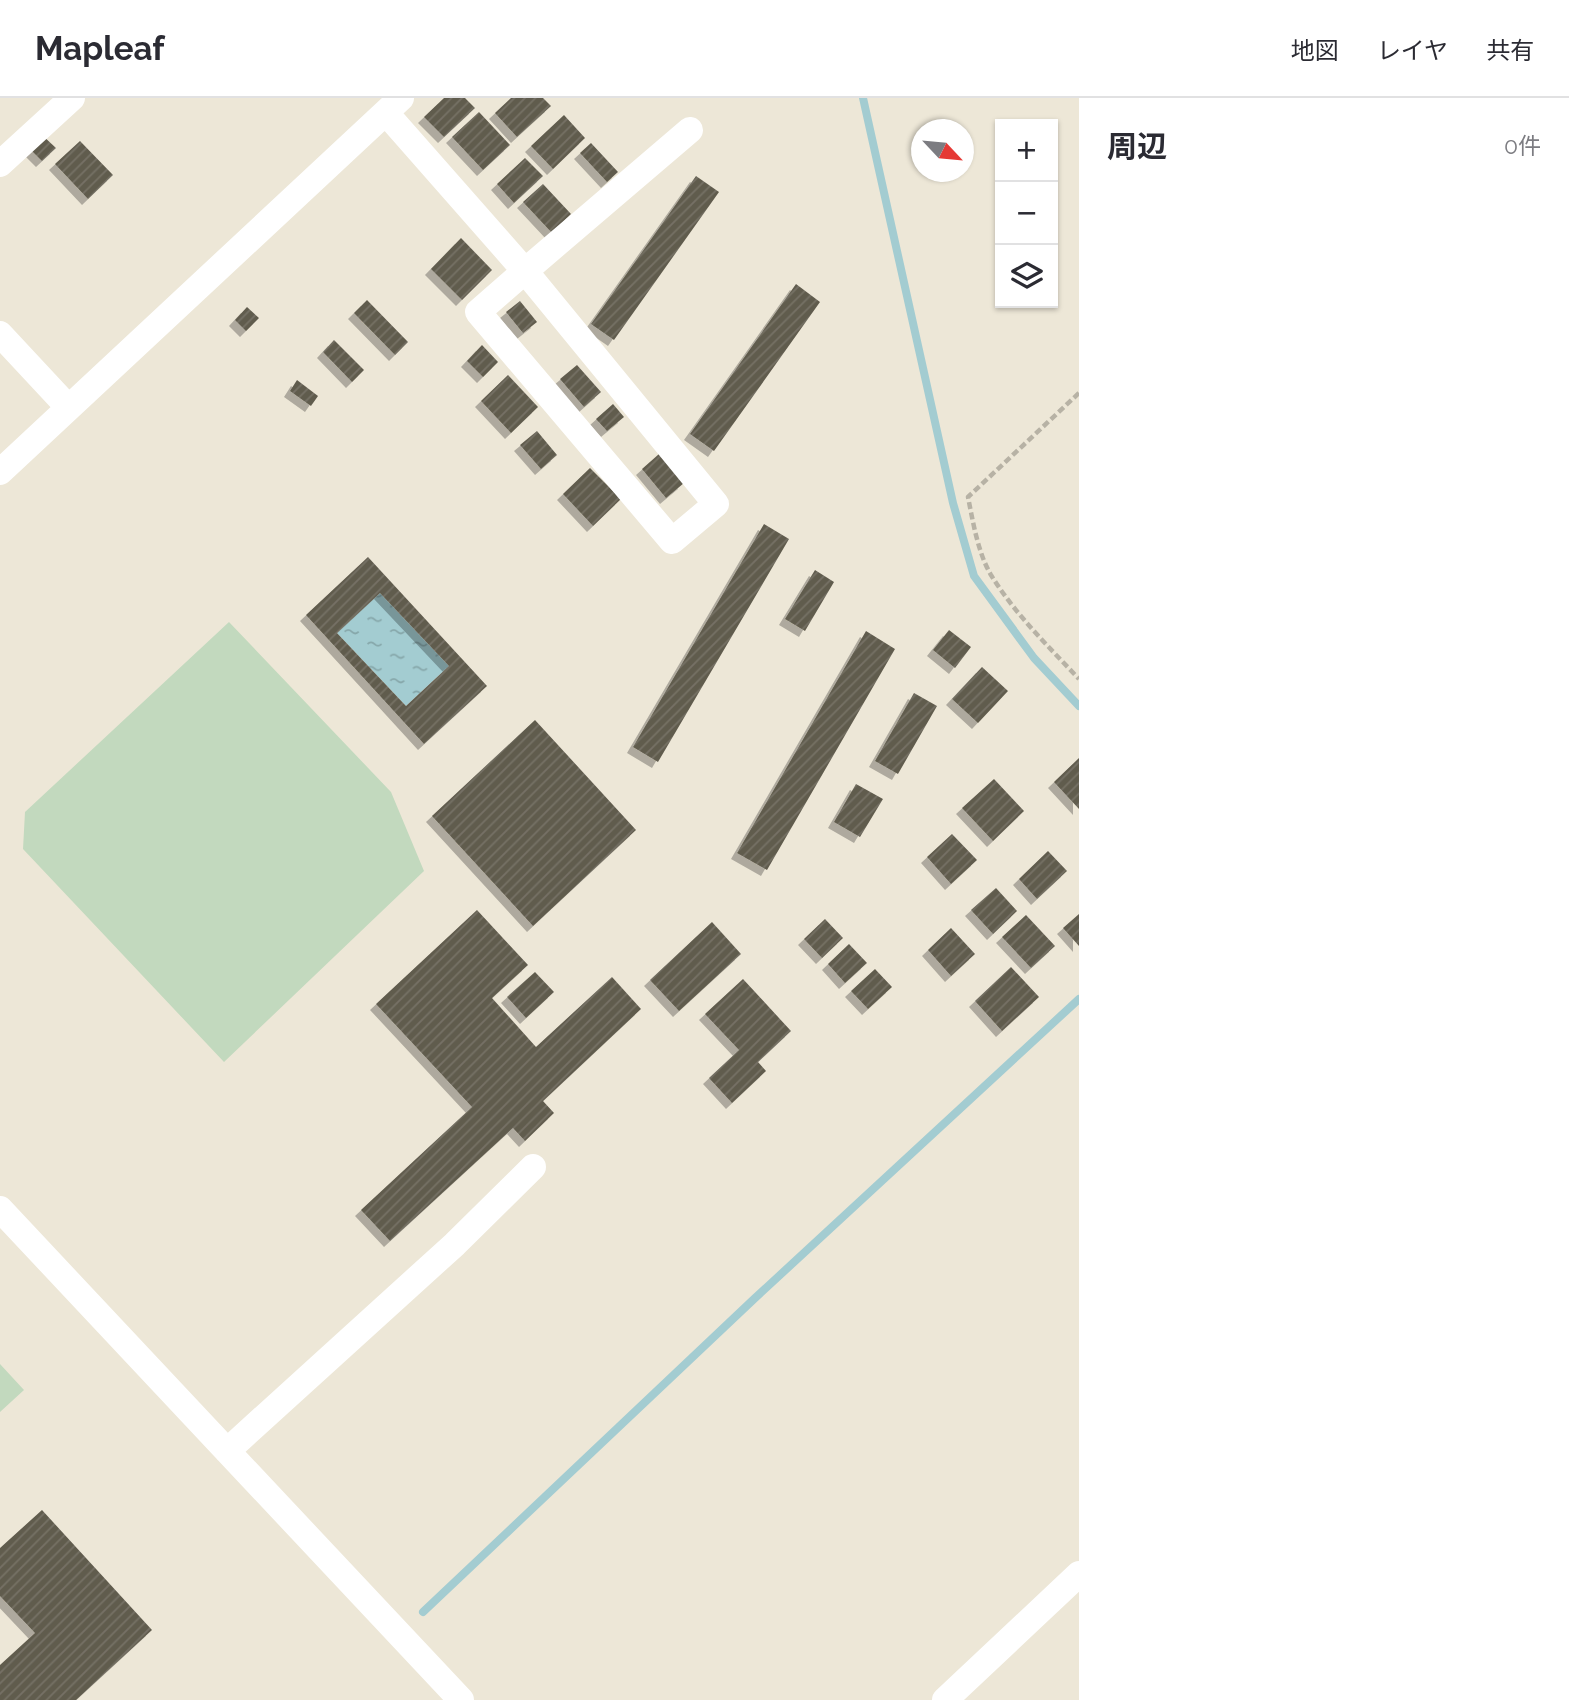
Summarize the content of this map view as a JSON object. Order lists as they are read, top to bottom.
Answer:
{
  "north": "bottom right",
  "page": {
    "header": "Mapleaf",
    "nav": ["地図", "レイヤ", "共有"],
    "heading": ["周辺", "0件"],
    "map_buttons": ["+", "−"]
  }
}
